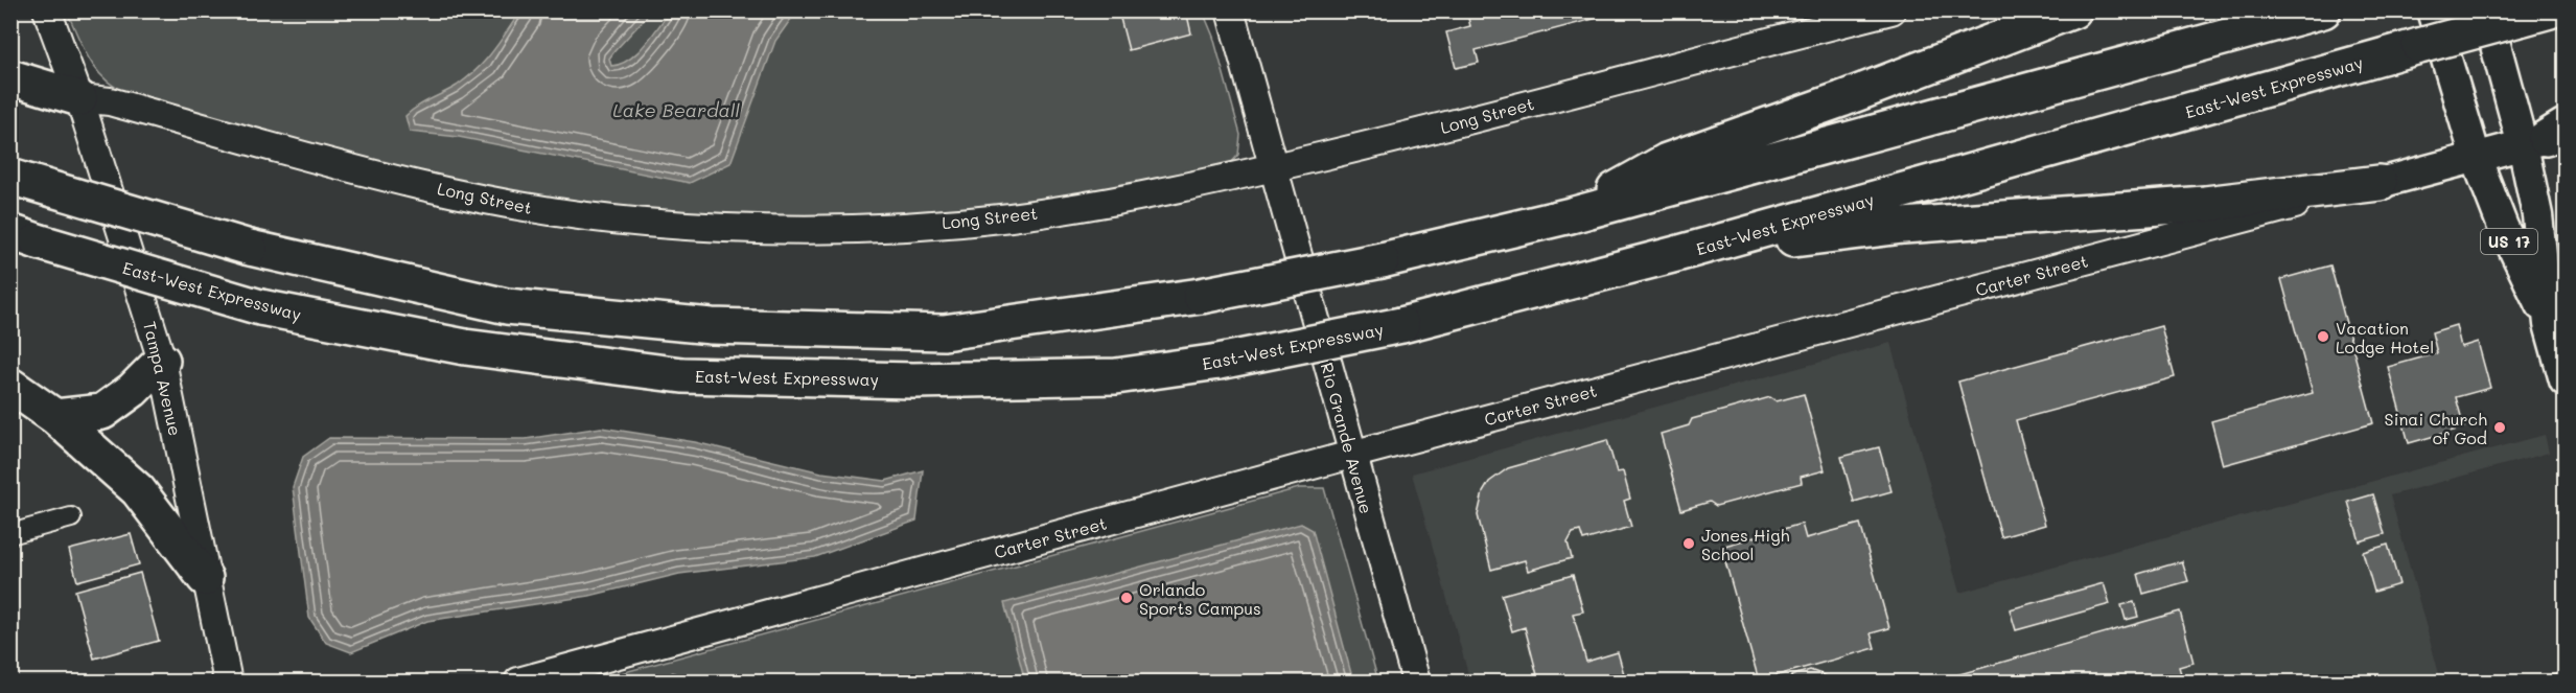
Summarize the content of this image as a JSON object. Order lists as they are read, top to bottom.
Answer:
{
  "streets": {
    "highway": ["East-West Expressway"],
    "main road": ["US 17", "Carter Street"],
    "street": ["Long Street", "Tampa Avenue", "Rio Grande Avenue"]
  },
  "crossings": [
    ["Long Street", "Tampa Avenue"],
    ["Long Street", "Rio Grande Avenue"],
    ["US 17", "Carter Street"],
    ["Carter Street", "Rio Grande Avenue"]
  ],
  "water": ["Lake Beardall"],
  "places": [
    "Vacation Lodge Hotel",
    "Sinai Church of God",
    "Jones High School",
    "Orlando Sports Campus"
  ]
}
